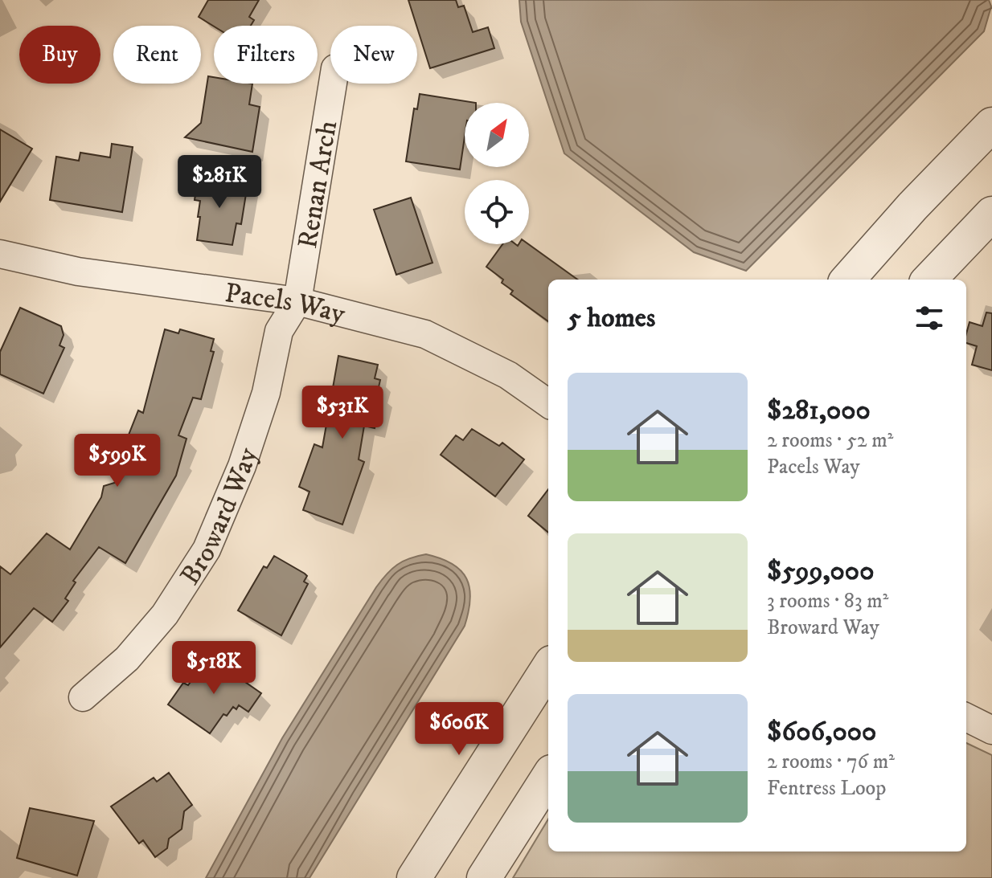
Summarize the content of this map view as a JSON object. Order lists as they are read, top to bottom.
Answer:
{
  "streets": {
    "street": ["Renan Arch", "Pacels Way", "Broward Way"]
  },
  "crossings": [
    ["Renan Arch", "Pacels Way"],
    ["Renan Arch", "Broward Way"],
    ["Pacels Way", "Broward Way"]
  ],
  "north": "top right",
  "page": {
    "chip": [
      "Buy",
      "Rent",
      "Filters",
      "New"
    ],
    "price": [
      "$281K",
      "$531K",
      "$599K",
      "$518K",
      "$606K"
    ],
    "heading": "5 homes",
    "list": [
      {
        "name": "$281,000",
        "note": "2 rooms · 52 m² · Pacels Way"
      },
      {
        "name": "$599,000",
        "note": "3 rooms · 83 m² · Broward Way"
      },
      {
        "name": "$606,000",
        "note": "2 rooms · 76 m² · Fentress Loop"
      }
    ]
  }
}
